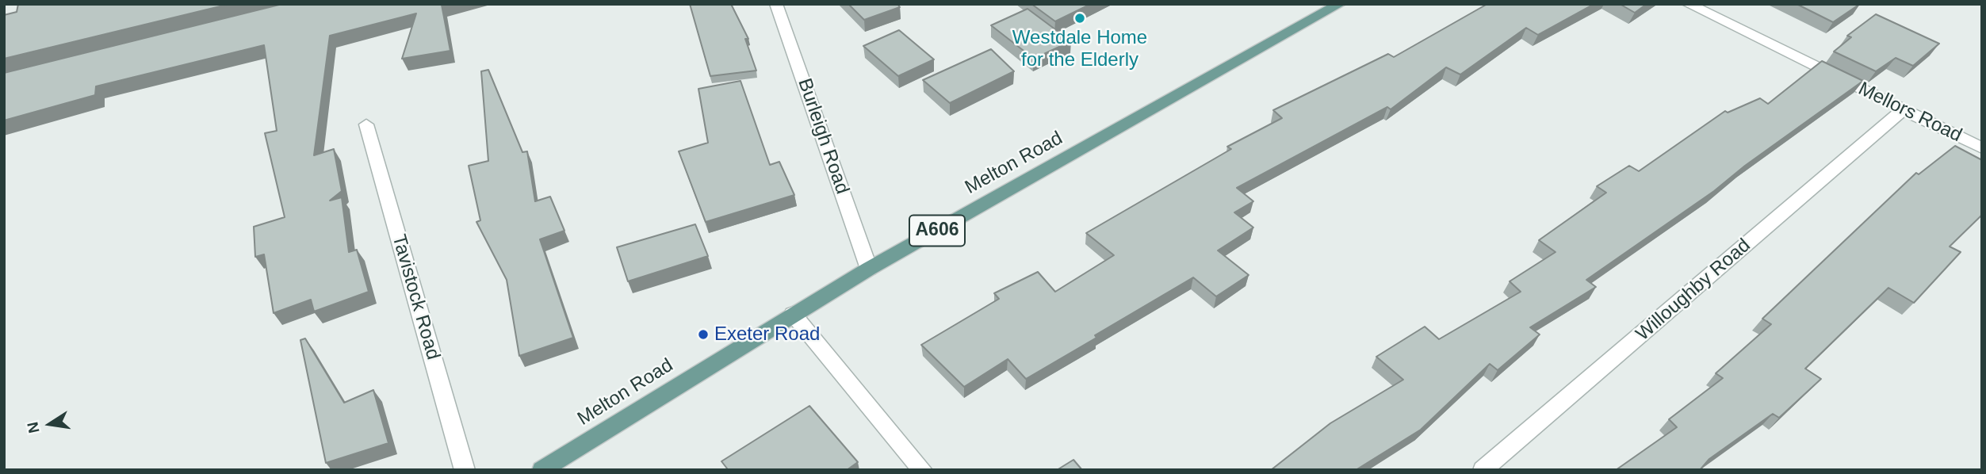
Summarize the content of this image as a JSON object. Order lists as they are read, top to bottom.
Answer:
{
  "streets": {
    "main road": ["Melton Road", "A606"],
    "street": [
      "Mellors Road",
      "Burleigh Road",
      "Willoughby Road",
      "Tavistock Road"
    ]
  },
  "crossings": [
    ["Mellors Road", "Willoughby Road"],
    ["Burleigh Road", "Melton Road"]
  ],
  "places": ["Westdale Home for the Elderly", "Exeter Road"],
  "north": "left"
}
